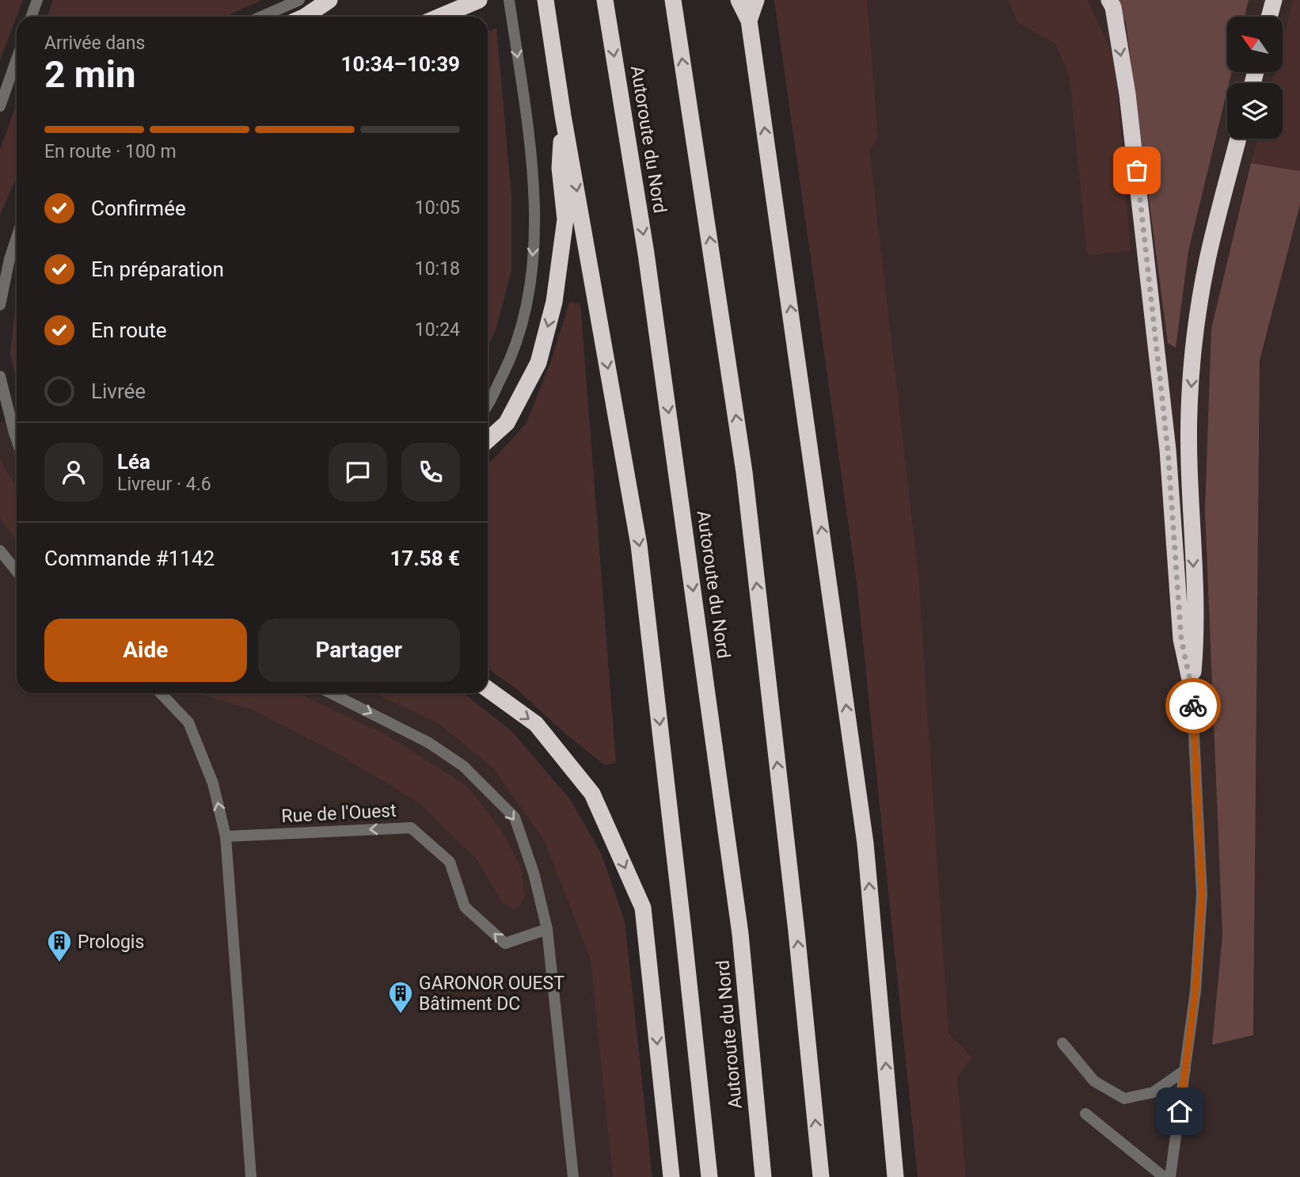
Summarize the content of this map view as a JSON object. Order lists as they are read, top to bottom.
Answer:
{
  "streets": {
    "highway": ["Autoroute du Nord"],
    "street": ["Rue de l'Ouest"]
  },
  "one_way": ["Rue de l'Ouest"],
  "places": {
    "building": ["Prologis", "GARONOR OUEST Bâtiment DC"]
  },
  "north": "top left",
  "page": {
    "heading": ["2 min", "Arrivée dans", "10:34–10:39"],
    "panel": [
      "Léa",
      "Livreur · 4.6",
      "Commande #1142",
      "17.58 €"
    ],
    "bar": "En route · 100 m",
    "list": [
      ["Confirmée", "10:05"],
      ["En préparation", "10:18"],
      ["En route", "10:24"],
      "Livrée"
    ],
    "buttons": ["Aide", "Partager"]
  }
}
